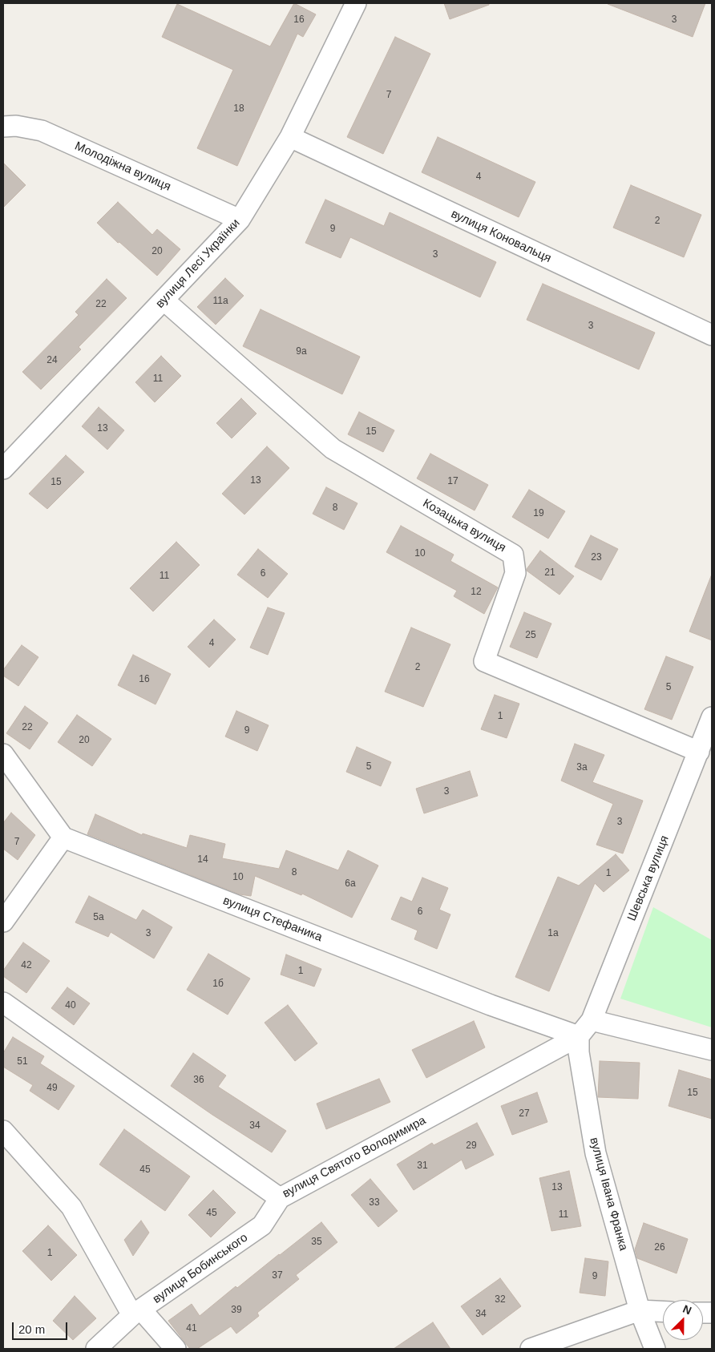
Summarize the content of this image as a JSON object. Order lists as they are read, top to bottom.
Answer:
{
  "streets": {
    "street": [
      "Молодіжна вулиця",
      "вулиця Коновальця",
      "вулиця Лесі Українки",
      "Козацька вулиця",
      "Шевська вулиця",
      "вулиця Стефаника",
      "вулиця Святого Володимира",
      "вулиця Івана Франка",
      "вулиця Бобинського"
    ]
  },
  "crossings": [
    ["Молодіжна вулиця", "вулиця Лесі Українки"],
    ["вулиця Коновальця", "вулиця Лесі Українки"],
    ["вулиця Лесі Українки", "Козацька вулиця"],
    ["Козацька вулиця", "Шевська вулиця"],
    ["Шевська вулиця", "вулиця Стефаника"],
    ["Шевська вулиця", "вулиця Святого Володимира"],
    ["Шевська вулиця", "вулиця Івана Франка"],
    ["вулиця Стефаника", "вулиця Святого Володимира"],
    ["вулиця Стефаника", "вулиця Івана Франка"],
    ["вулиця Святого Володимира", "вулиця Івана Франка"],
    ["вулиця Святого Володимира", "вулиця Бобинського"]
  ],
  "house_numbers": [
    "16",
    "3",
    "7",
    "18",
    "4",
    "2",
    "9",
    "20",
    "3",
    "11а",
    "22",
    "3",
    "9а",
    "24",
    "11",
    "13",
    "15",
    "13",
    "17",
    "15",
    "8",
    "19",
    "10",
    "23",
    "21",
    "6",
    "11",
    "12",
    "25",
    "4",
    "2",
    "16",
    "5",
    "1",
    "22",
    "9",
    "20",
    "5",
    "3а",
    "3",
    "3",
    "7",
    "14",
    "8",
    "1",
    "10",
    "6а",
    "6",
    "5а",
    "3",
    "1а",
    "42",
    "1",
    "1б",
    "40",
    "51",
    "36",
    "49",
    "15",
    "27",
    "34",
    "29",
    "31",
    "45",
    "13",
    "33",
    "45",
    "11",
    "35",
    "26",
    "1",
    "37",
    "9",
    "32",
    "39",
    "34",
    "41"
  ],
  "scale_bar": "20 m",
  "north": "top right"
}
